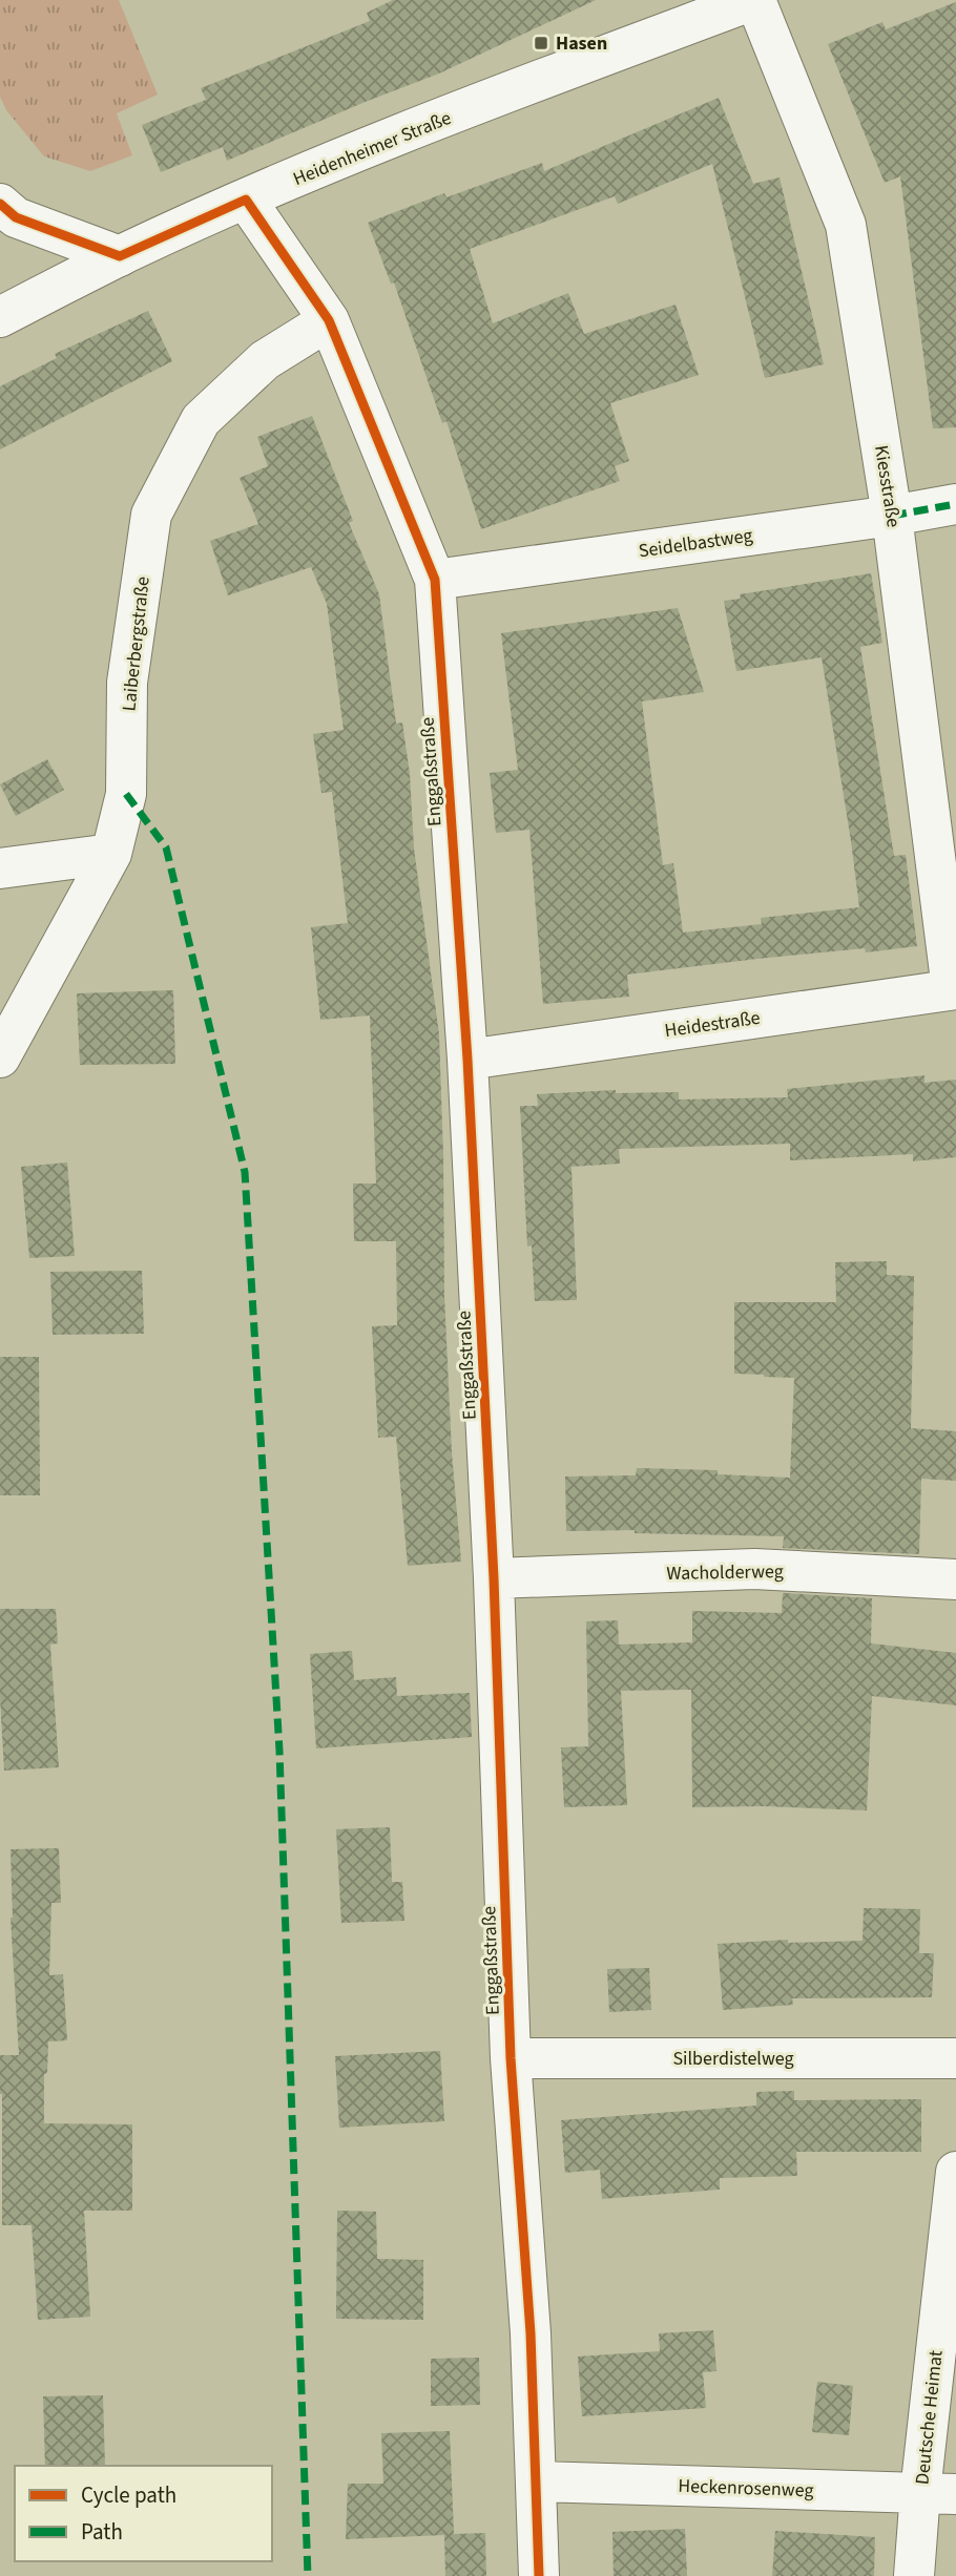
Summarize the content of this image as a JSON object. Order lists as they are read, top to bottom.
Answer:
{
  "streets": {
    "street": [
      "Heidenheimer Straße",
      "Kiesstraße",
      "Seidelbastweg",
      "Laiberbergstraße",
      "Enggaßstraße",
      "Heidestraße",
      "Wacholderweg",
      "Silberdistelweg",
      "Deutsche Heimat",
      "Heckenrosenweg"
    ]
  },
  "crossings": [
    ["Heidenheimer Straße", "Kiesstraße"],
    ["Heidenheimer Straße", "Enggaßstraße"],
    ["Kiesstraße", "Seidelbastweg"],
    ["Kiesstraße", "Heidestraße"],
    ["Seidelbastweg", "Enggaßstraße"],
    ["Laiberbergstraße", "Enggaßstraße"],
    ["Enggaßstraße", "Heidestraße"],
    ["Enggaßstraße", "Wacholderweg"],
    ["Enggaßstraße", "Silberdistelweg"],
    ["Enggaßstraße", "Heckenrosenweg"],
    ["Deutsche Heimat", "Heckenrosenweg"]
  ],
  "places": {
    "transit": ["Hasen"]
  },
  "legend": ["Cycle path", "Path"]
}
